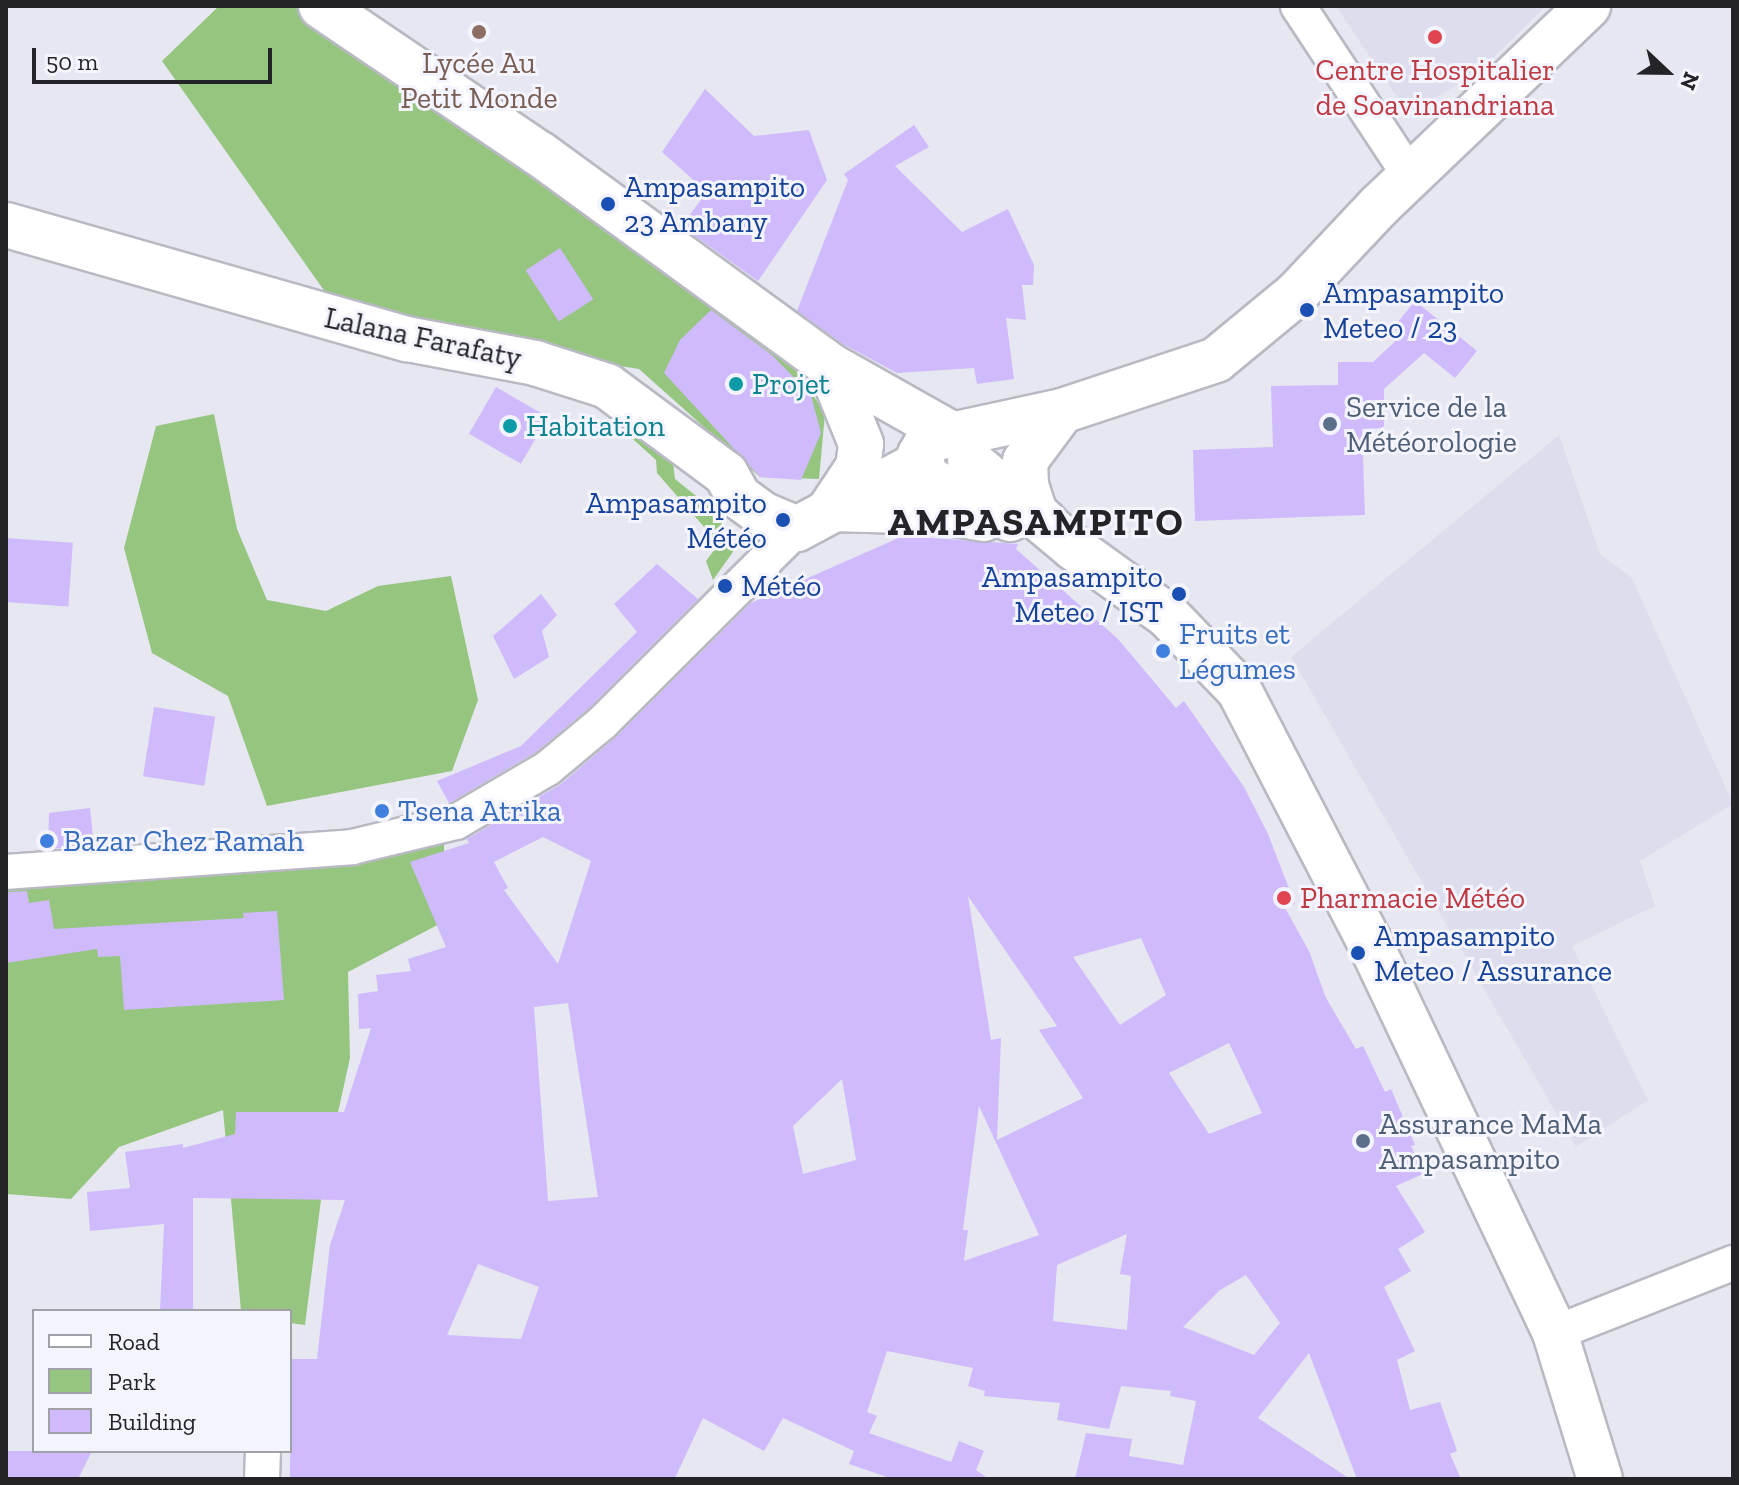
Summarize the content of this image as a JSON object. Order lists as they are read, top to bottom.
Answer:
{
  "streets": {
    "main road": ["Lalana Farafaty"]
  },
  "districts": ["AMPASAMPITO"],
  "places": [
    "Lycée Au Petit Monde",
    "Centre Hospitalier de Soavinandriana",
    "Ampasampito 23 Ambany",
    "Ampasampito Meteo / 23",
    "Projet",
    "Service de la Météorologie",
    "Habitation",
    "Ampasampito Météo",
    "Météo",
    "Ampasampito Meteo / IST",
    "Fruits et Légumes",
    "Tsena Atrika",
    "Bazar Chez Ramah",
    "Pharmacie Météo",
    "Ampasampito Meteo / Assurance",
    "Assurance MaMa Ampasampito"
  ],
  "legend": ["Road", "Park", "Building"],
  "scale_bar": "50 m",
  "north": "right"
}
